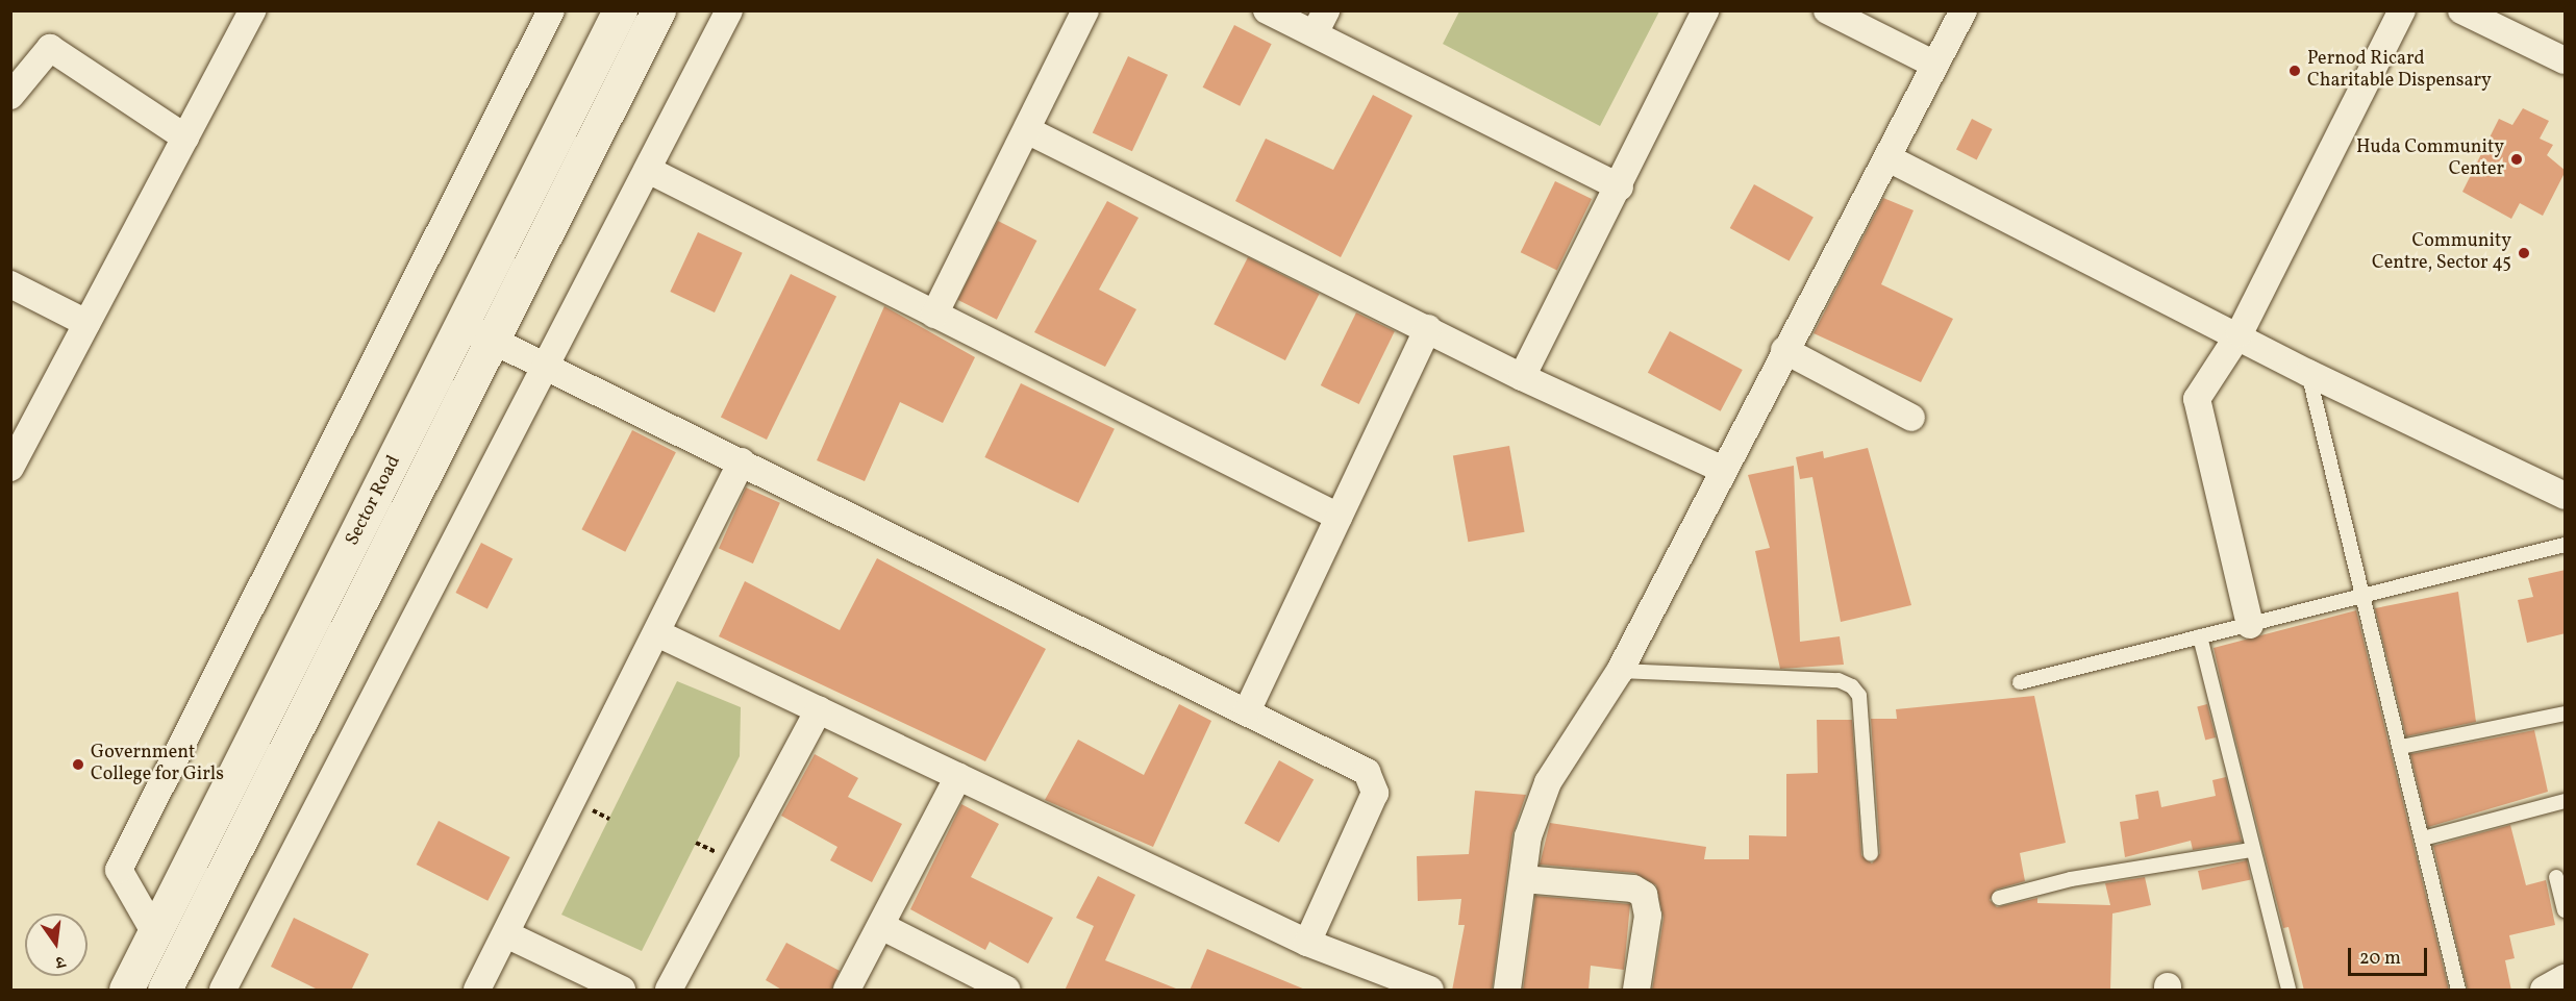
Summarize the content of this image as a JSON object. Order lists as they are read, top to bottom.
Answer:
{
  "streets": {
    "main road": ["Sector Road"]
  },
  "places": [
    "Pernod Ricard Charitable Dispensary",
    "Huda Community Center",
    "Community Centre, Sector 45",
    "Government College for Girls"
  ],
  "scale_bar": "20 m",
  "north": "bottom"
}
